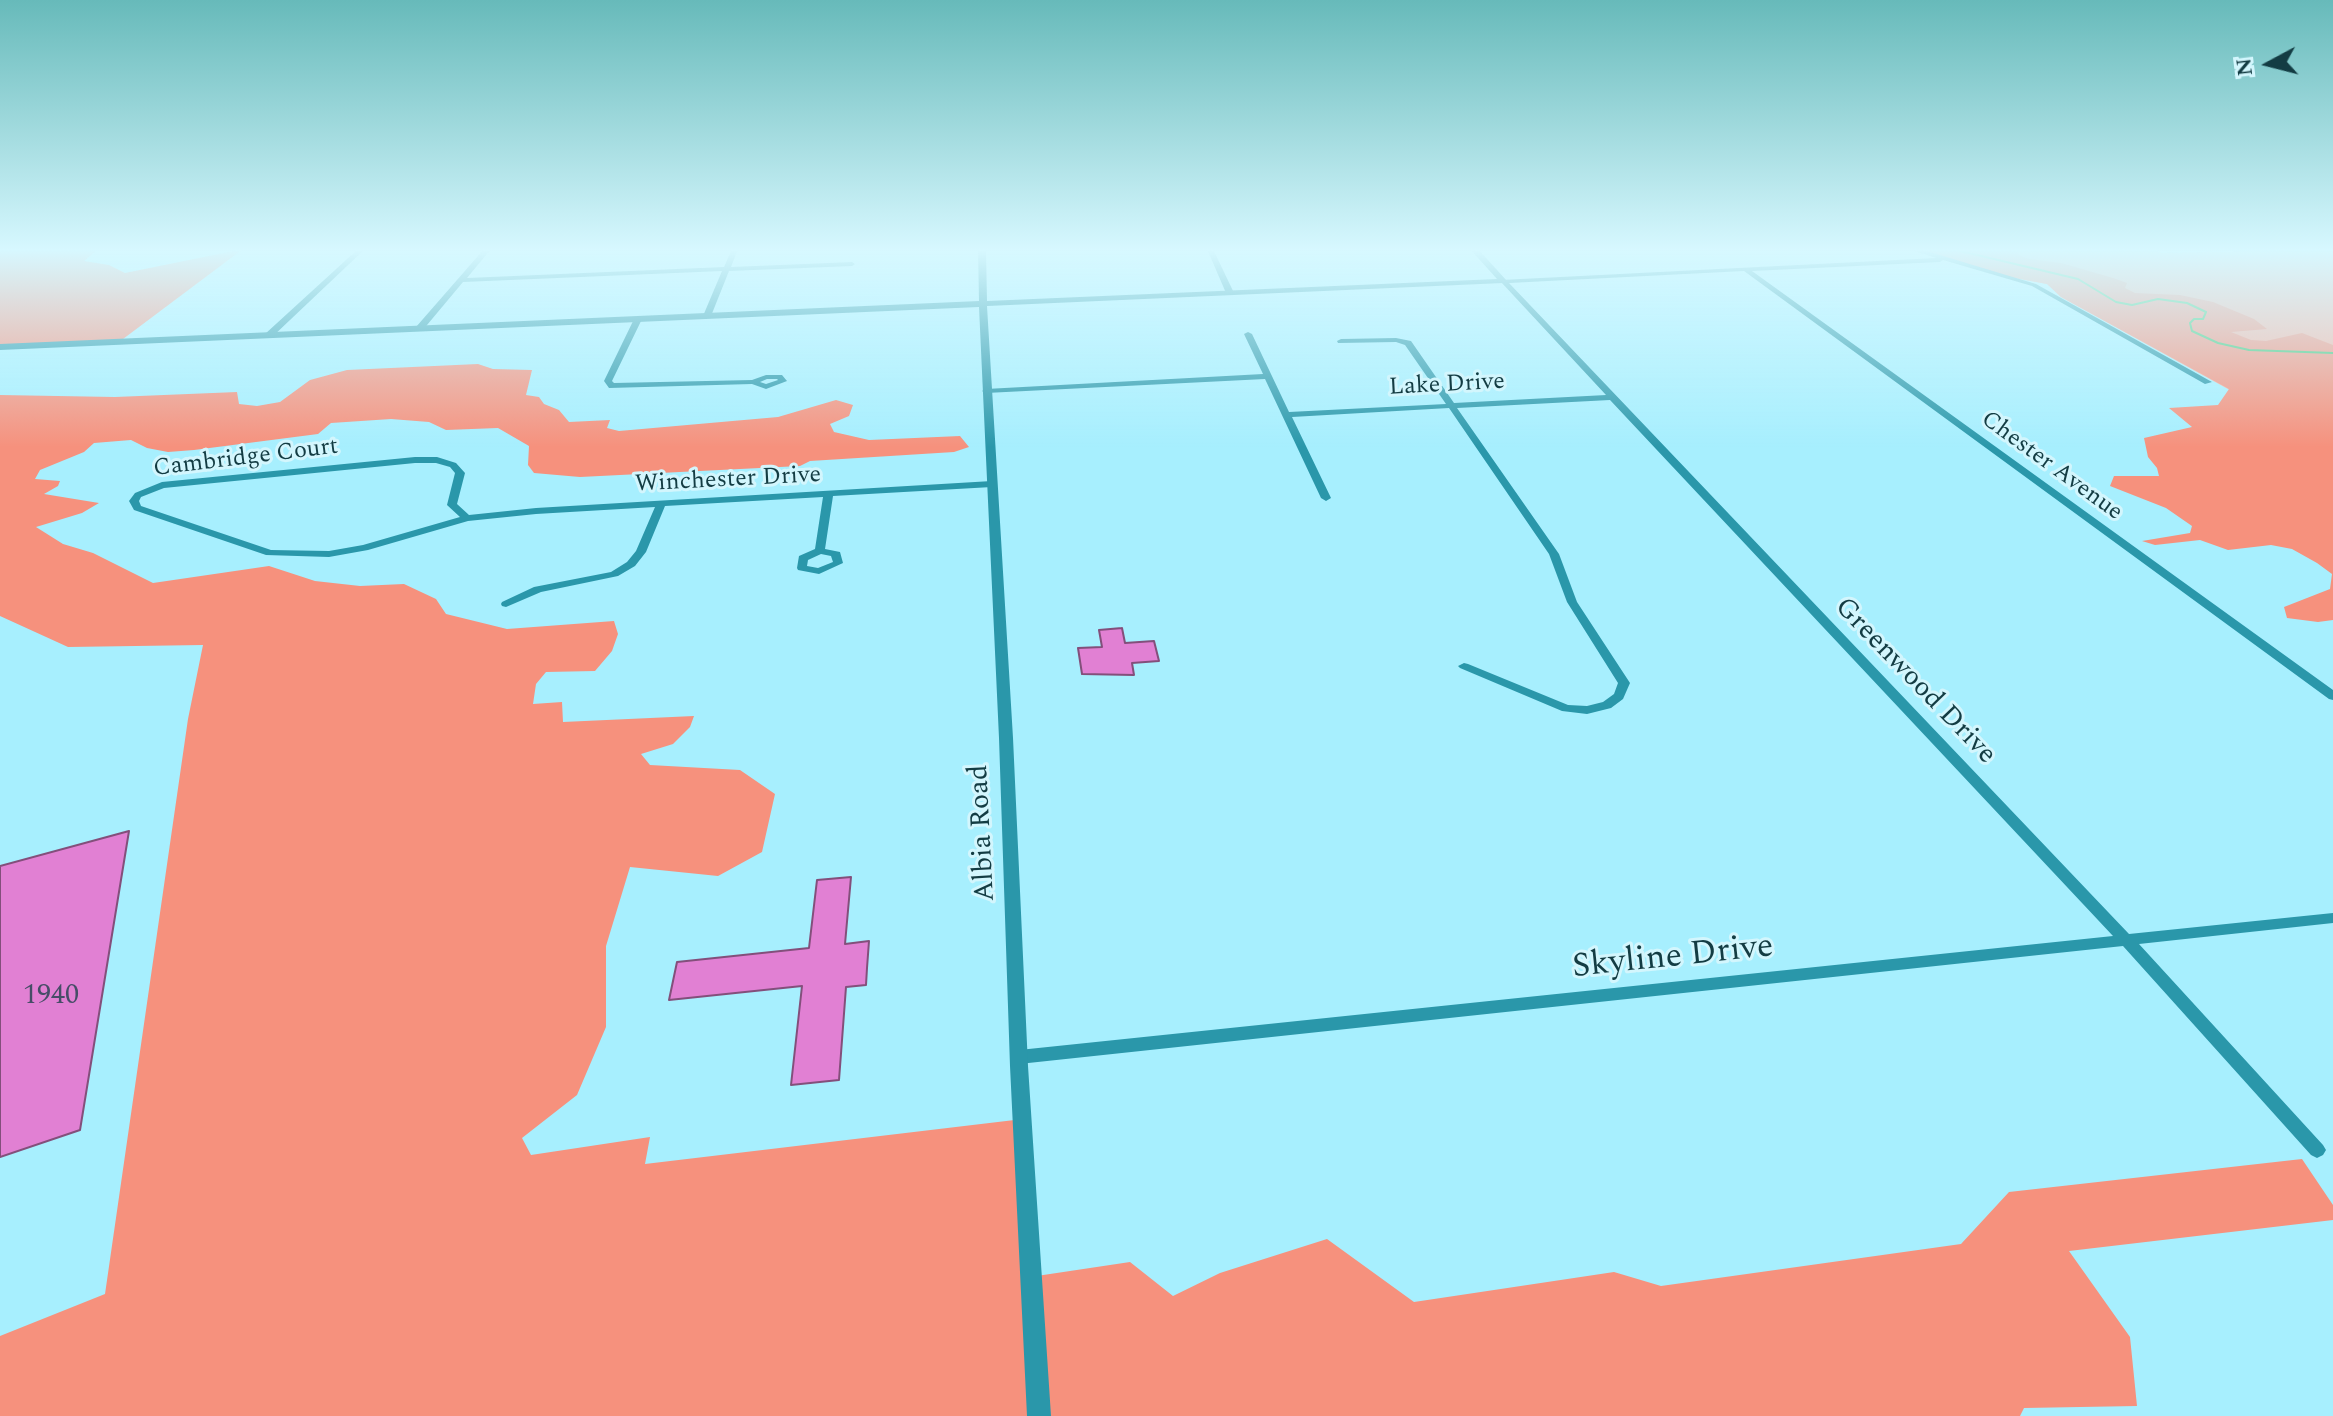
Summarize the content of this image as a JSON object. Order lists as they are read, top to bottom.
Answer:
{
  "streets": {
    "street": [
      "Lake Drive",
      "Cambridge Court",
      "Chester Avenue",
      "Winchester Drive",
      "Greenwood Drive",
      "Albia Road",
      "Skyline Drive"
    ]
  },
  "crossings": [
    ["Lake Drive", "Greenwood Drive"],
    ["Cambridge Court", "Winchester Drive"],
    ["Winchester Drive", "Albia Road"],
    ["Greenwood Drive", "Skyline Drive"],
    ["Albia Road", "Skyline Drive"]
  ],
  "house_numbers": ["1940"],
  "north": "left"
}
